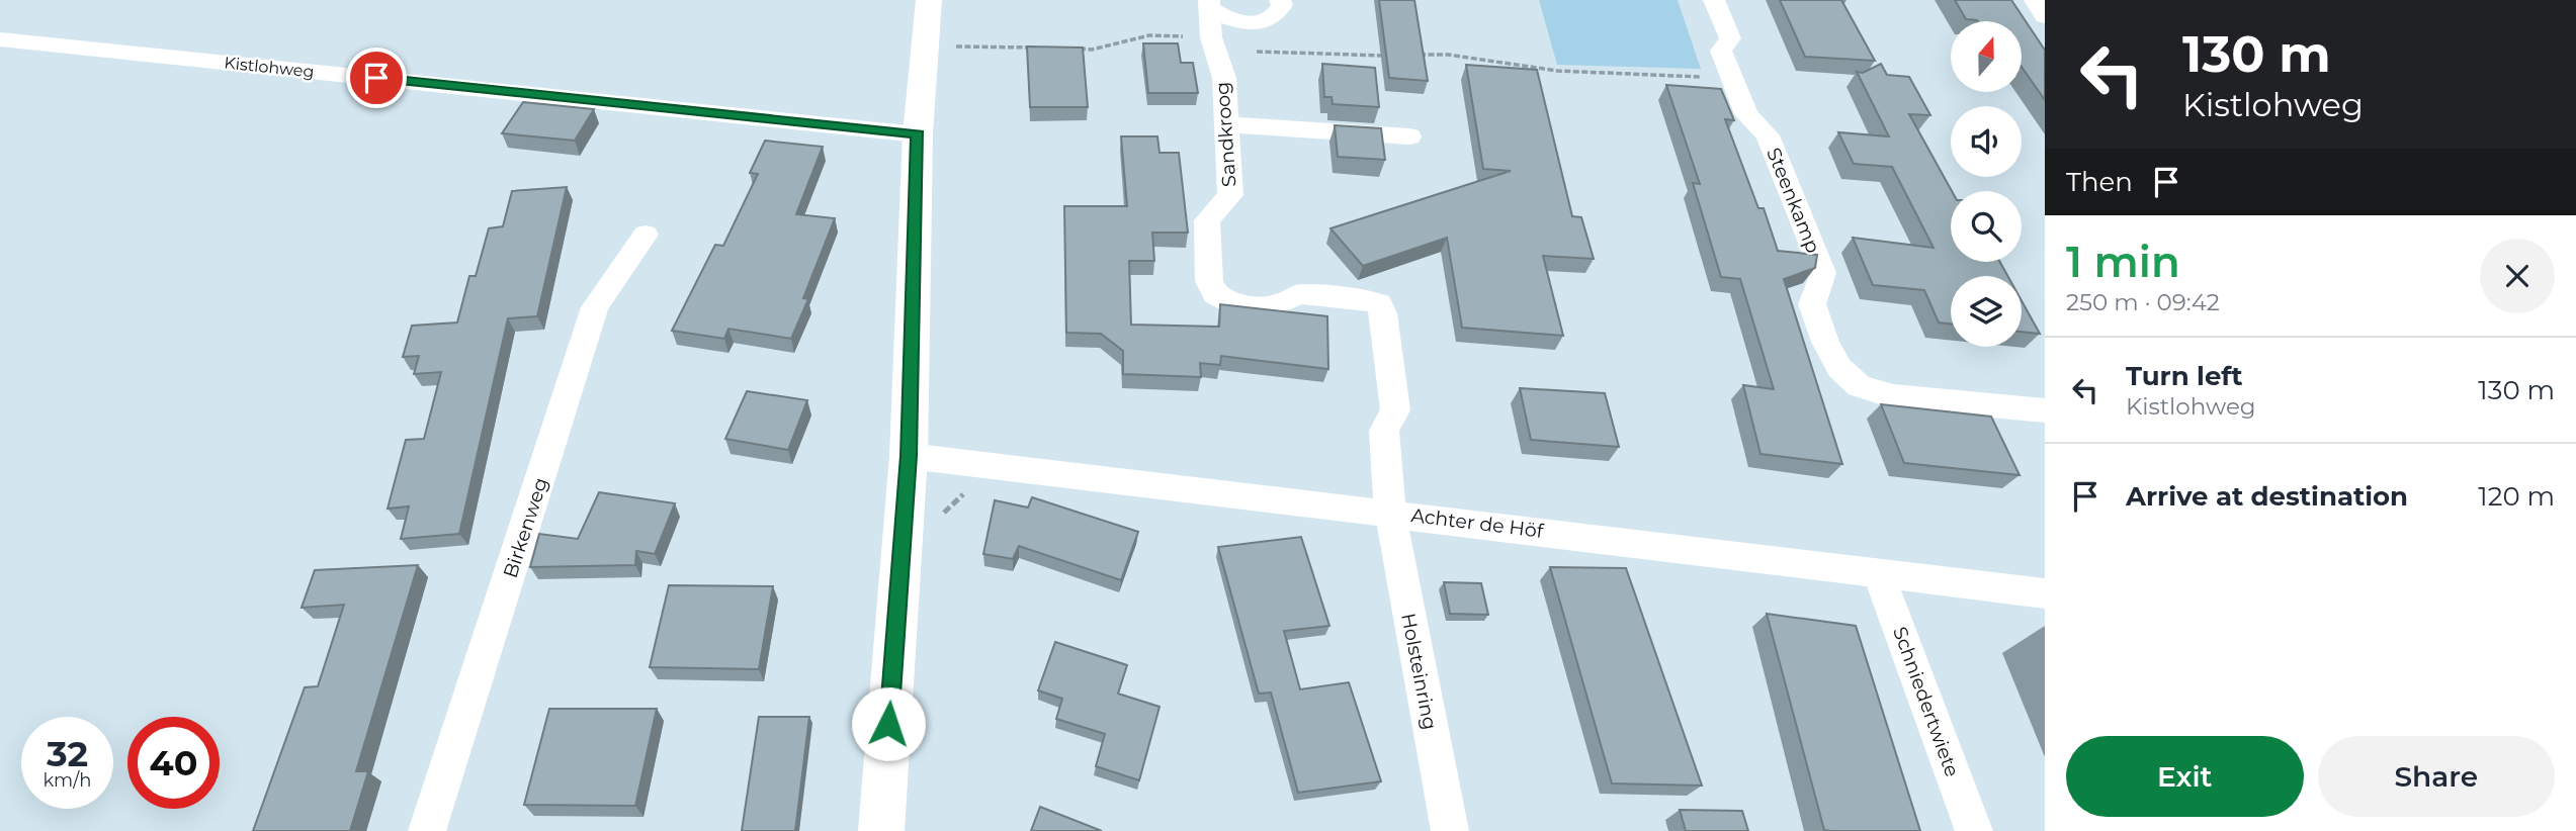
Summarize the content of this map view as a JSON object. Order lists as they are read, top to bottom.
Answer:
{
  "streets": {
    "street": [
      "Kistlohweg",
      "Sandkroog",
      "Steenkamp",
      "Achter de Höf",
      "Birkenweg",
      "Holsteinring",
      "Schniedertwiete"
    ]
  },
  "crossings": [
    ["Sandkroog", "Achter de Höf"],
    ["Sandkroog", "Holsteinring"],
    ["Achter de Höf", "Holsteinring"],
    ["Achter de Höf", "Schniedertwiete"]
  ],
  "north": "top",
  "page": {
    "turn": ["130 m", "Kistlohweg"],
    "then": "Then",
    "heading": ["1 min", "250 m · 09:42"],
    "list": [
      {
        "name": "Turn left",
        "note": "Kistlohweg",
        "value": "130 m"
      },
      {
        "name": "Arrive at destination",
        "value": "120 m"
      }
    ],
    "speed": "32 km/h",
    "limit": "40",
    "buttons": ["Exit", "Share"]
  }
}
